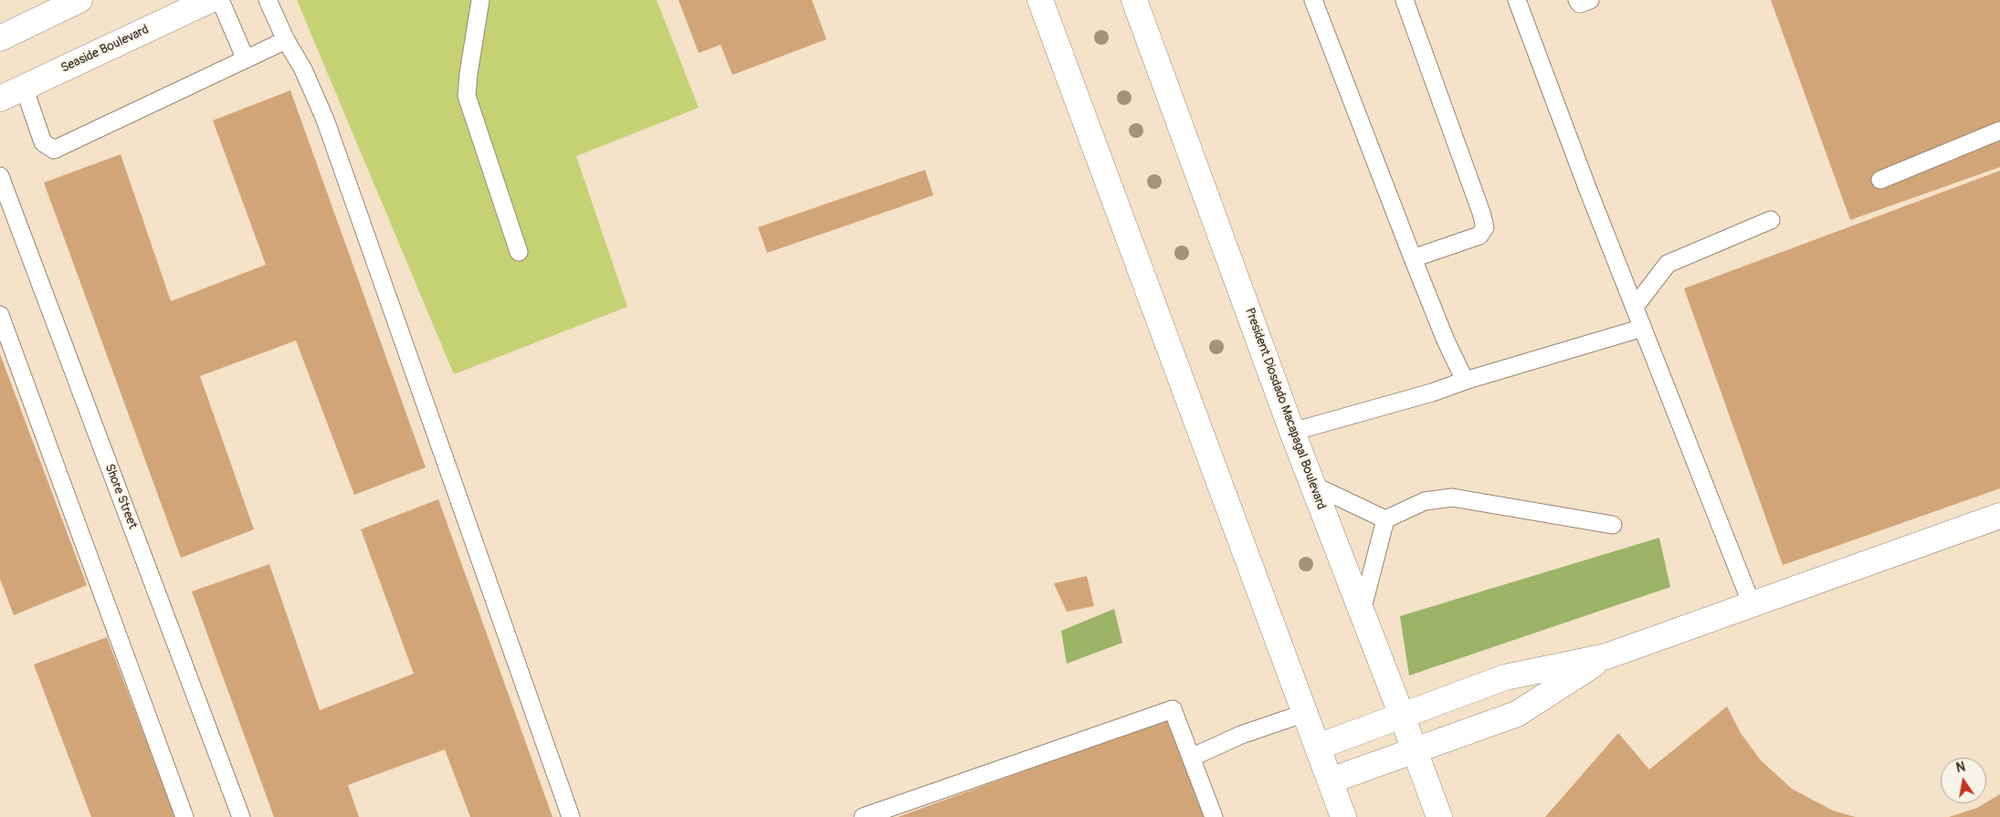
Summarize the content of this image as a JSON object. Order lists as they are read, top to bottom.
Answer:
{
  "streets": {
    "main road": ["Seaside Boulevard", "President Diosdado Macapagal Boulevard"],
    "lane": ["Shore Street"]
  },
  "north": "top"
}
